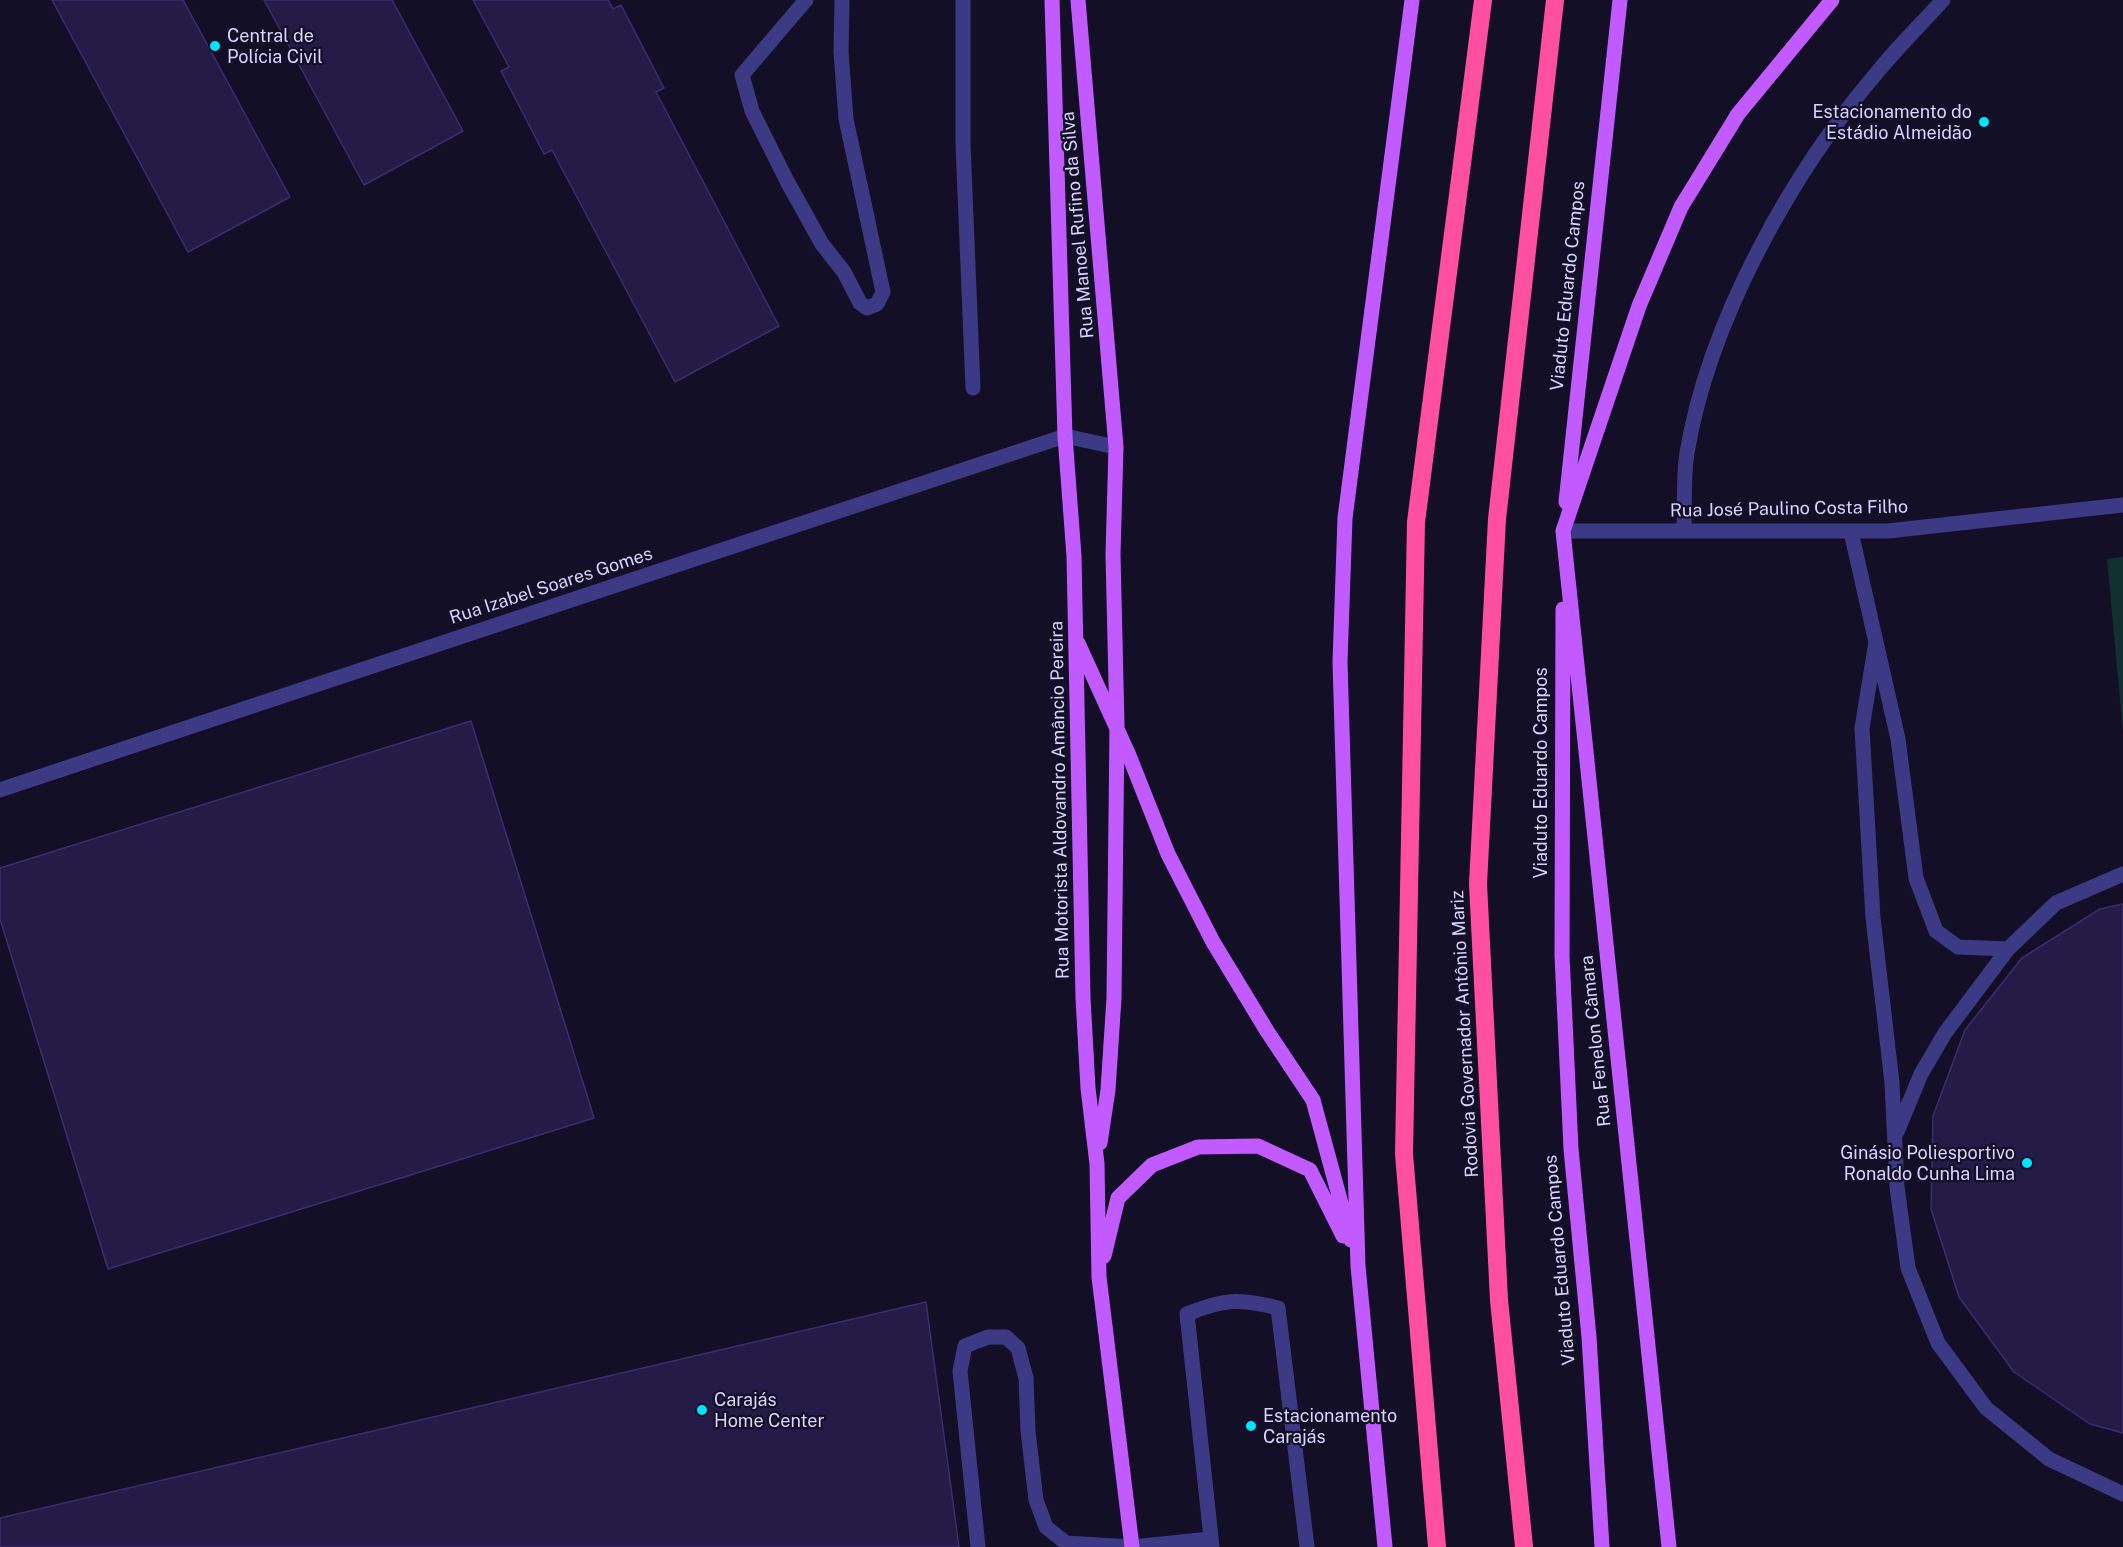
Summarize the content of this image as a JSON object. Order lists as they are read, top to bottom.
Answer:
{
  "streets": {
    "highway": ["Rodovia Governador Antônio Mariz"],
    "main road": [
      "Rua Manoel Rufino da Silva",
      "Viaduto Eduardo Campos",
      "Rua Motorista Aldovandro Amâncio Pereira",
      "Rua Fenelon Câmara"
    ],
    "street": ["Rua José Paulino Costa Filho", "Rua Izabel Soares Gomes"]
  },
  "crossings": [
    ["Rua Manoel Rufino da Silva", "Rua Izabel Soares Gomes"],
    ["Rua Manoel Rufino da Silva", "Rua Motorista Aldovandro Amâncio Pereira"],
    ["Viaduto Eduardo Campos", "Rua José Paulino Costa Filho"],
    ["Viaduto Eduardo Campos", "Rua Fenelon Câmara"],
    ["Rua José Paulino Costa Filho", "Rua Fenelon Câmara"],
    ["Rua Izabel Soares Gomes", "Rua Motorista Aldovandro Amâncio Pereira"]
  ],
  "places": [
    "Central de Polícia Civil",
    "Estacionamento do Estádio Almeidão",
    "Ginásio Poliesportivo Ronaldo Cunha Lima",
    "Carajás Home Center",
    "Estacionamento Carajás"
  ]
}
